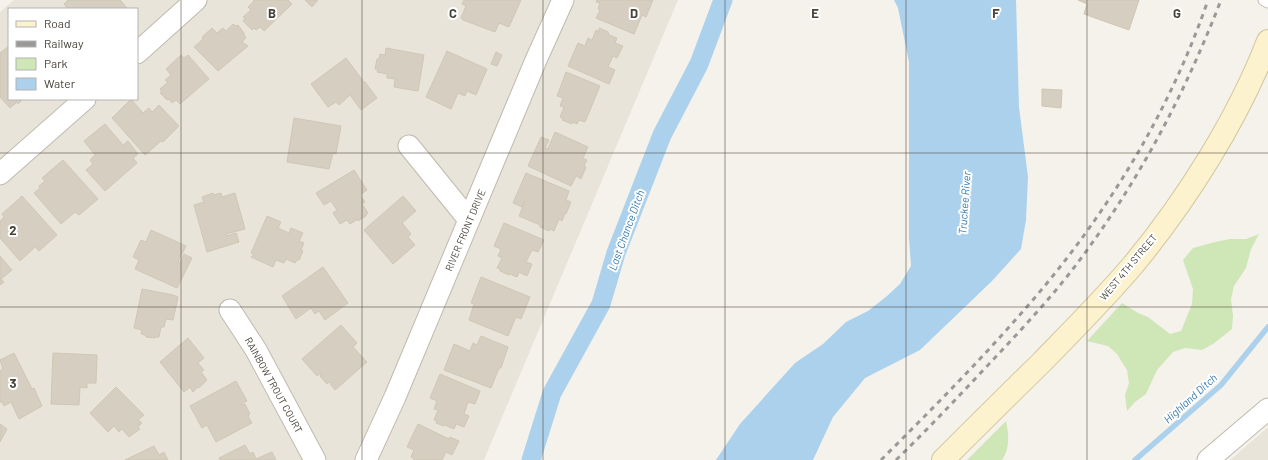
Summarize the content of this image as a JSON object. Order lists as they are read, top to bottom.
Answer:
{
  "streets": {
    "main road": ["WEST 4TH STREET"],
    "street": ["RIVER FRONT DRIVE", "RAINBOW TROUT COURT"]
  },
  "water": ["Truckee River", "Last Chance Ditch", "Highland Ditch"],
  "legend": [
    "Road",
    "Railway",
    "Park",
    "Water"
  ],
  "grid": {
    "columns": [
      "B",
      "C",
      "D",
      "E",
      "F",
      "G"
    ],
    "rows": ["2", "3"]
  }
}
